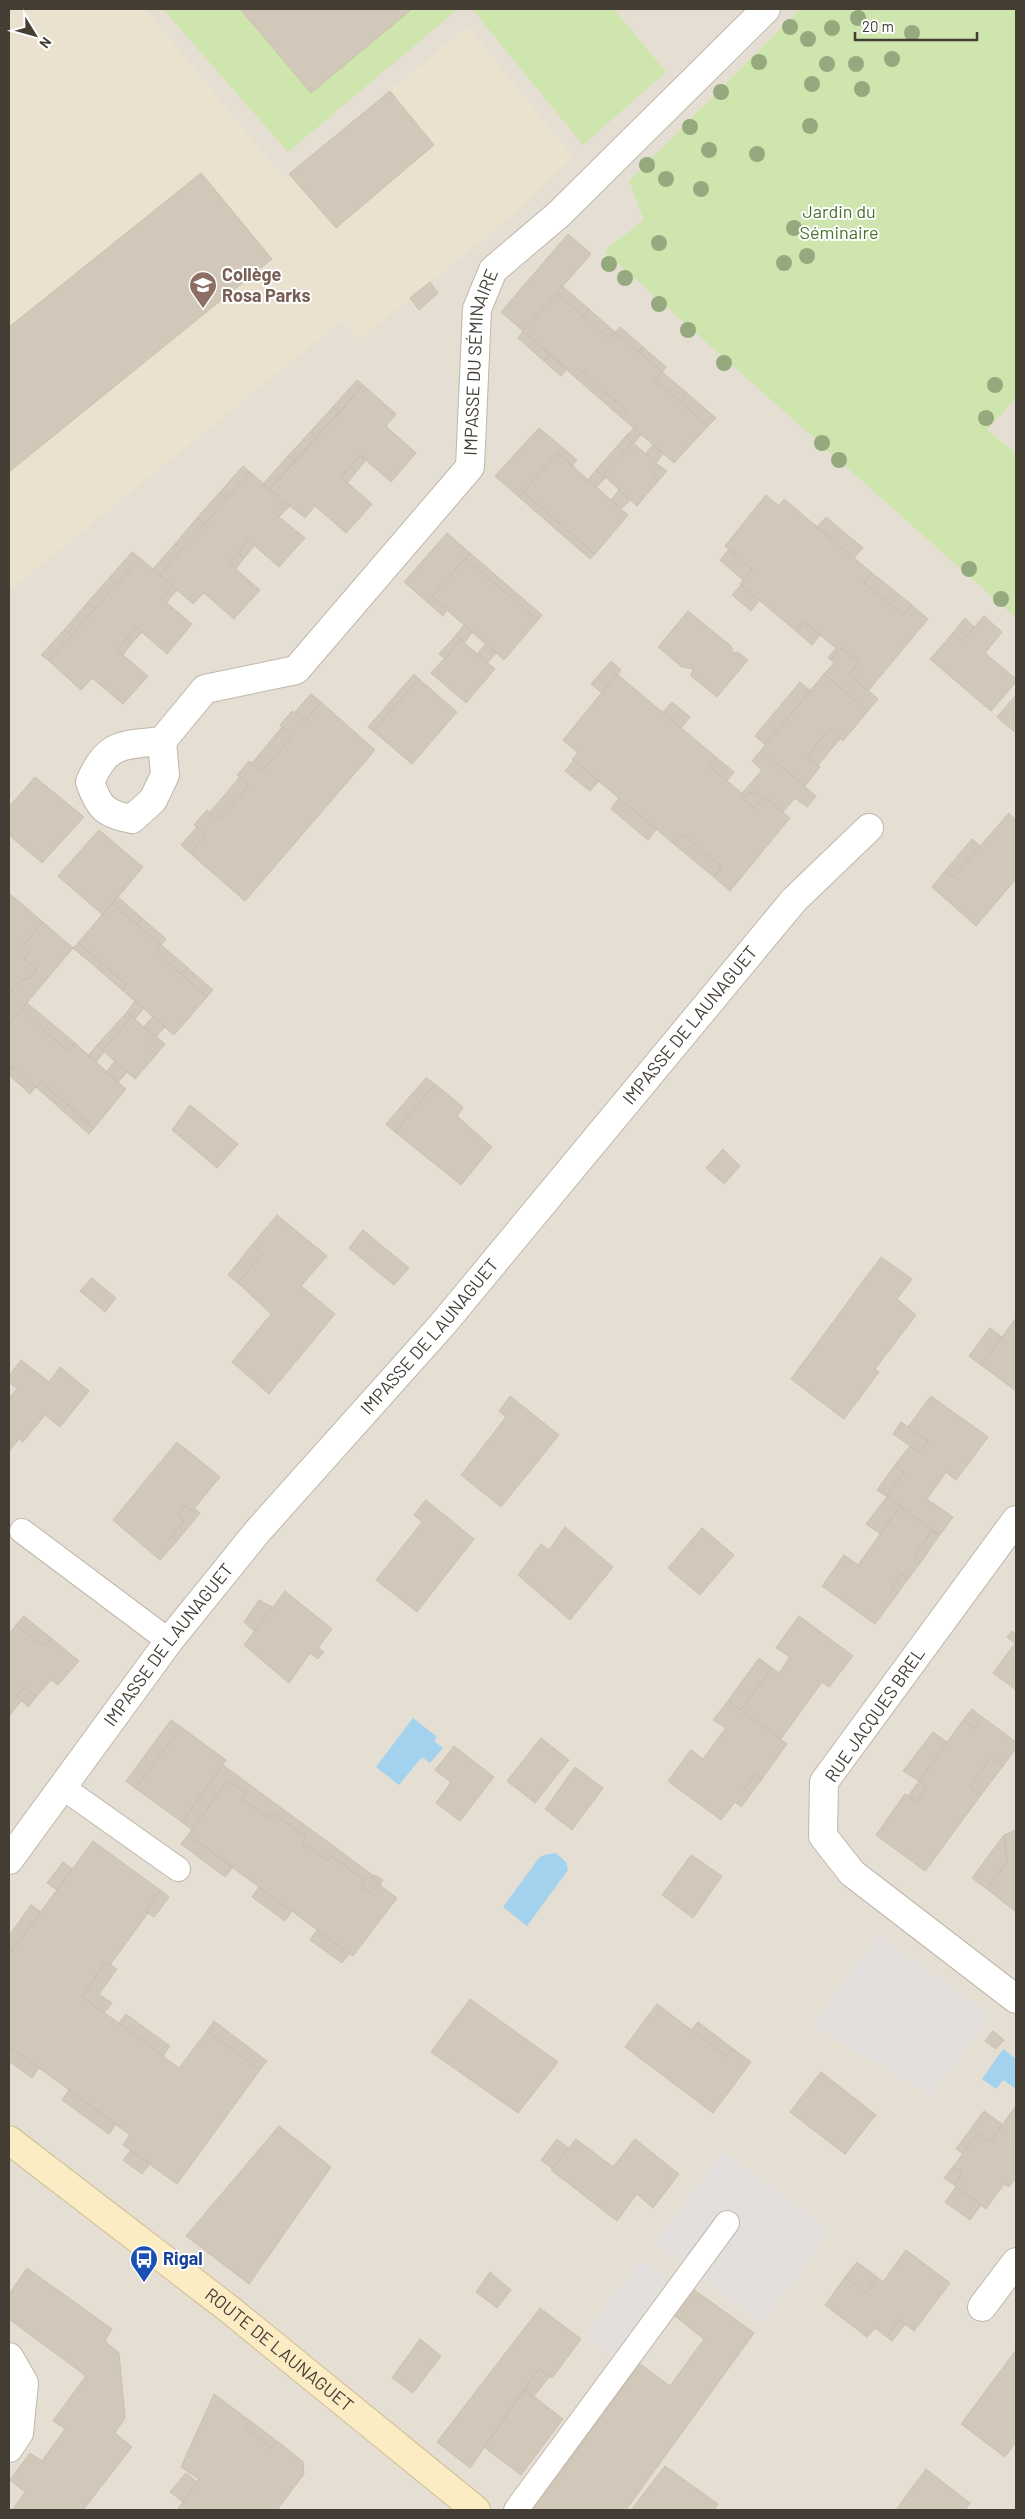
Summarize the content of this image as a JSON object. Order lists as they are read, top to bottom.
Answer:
{
  "streets": {
    "main road": ["ROUTE DE LAUNAGUET"],
    "street": ["IMPASSE DU SÉMINAIRE", "IMPASSE DE LAUNAGUET", "RUE JACQUES BREL"]
  },
  "parks": ["Jardin du Séminaire"],
  "places": {
    "school or university": ["Collège Rosa Parks"],
    "bus stop": ["Rigal"]
  },
  "scale_bar": "20 m",
  "north": "bottom right"
}
